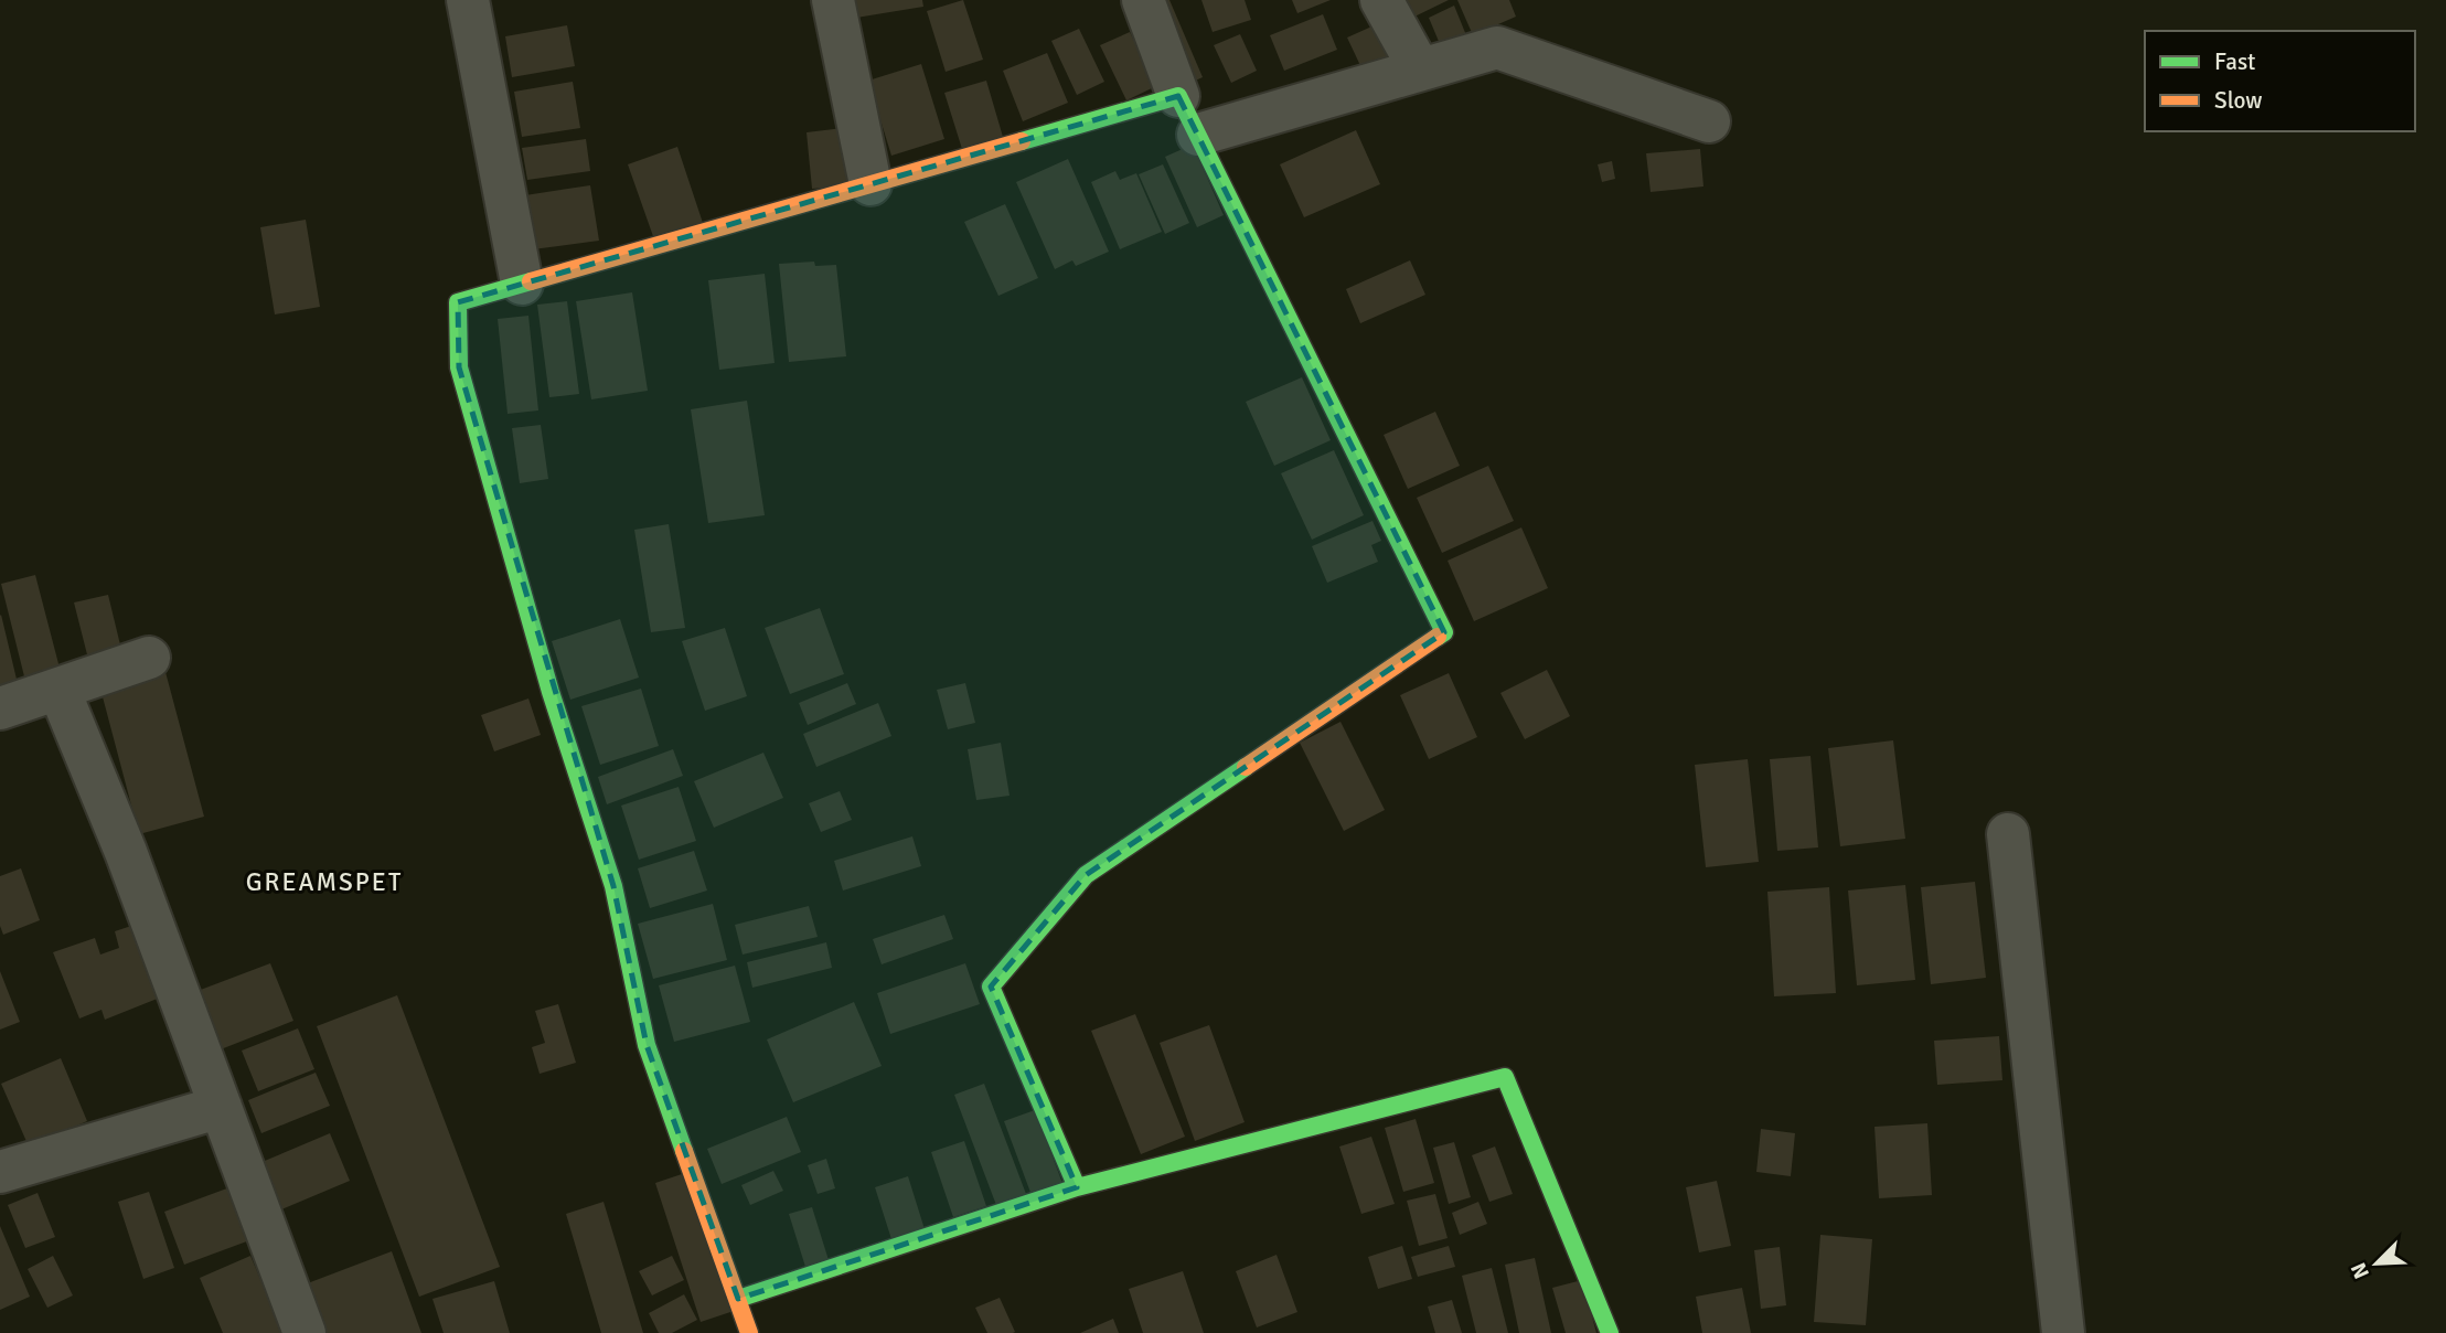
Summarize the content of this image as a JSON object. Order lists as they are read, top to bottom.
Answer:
{
  "districts": ["GREAMSPET"],
  "legend": ["Fast", "Slow"],
  "north": "bottom left"
}
